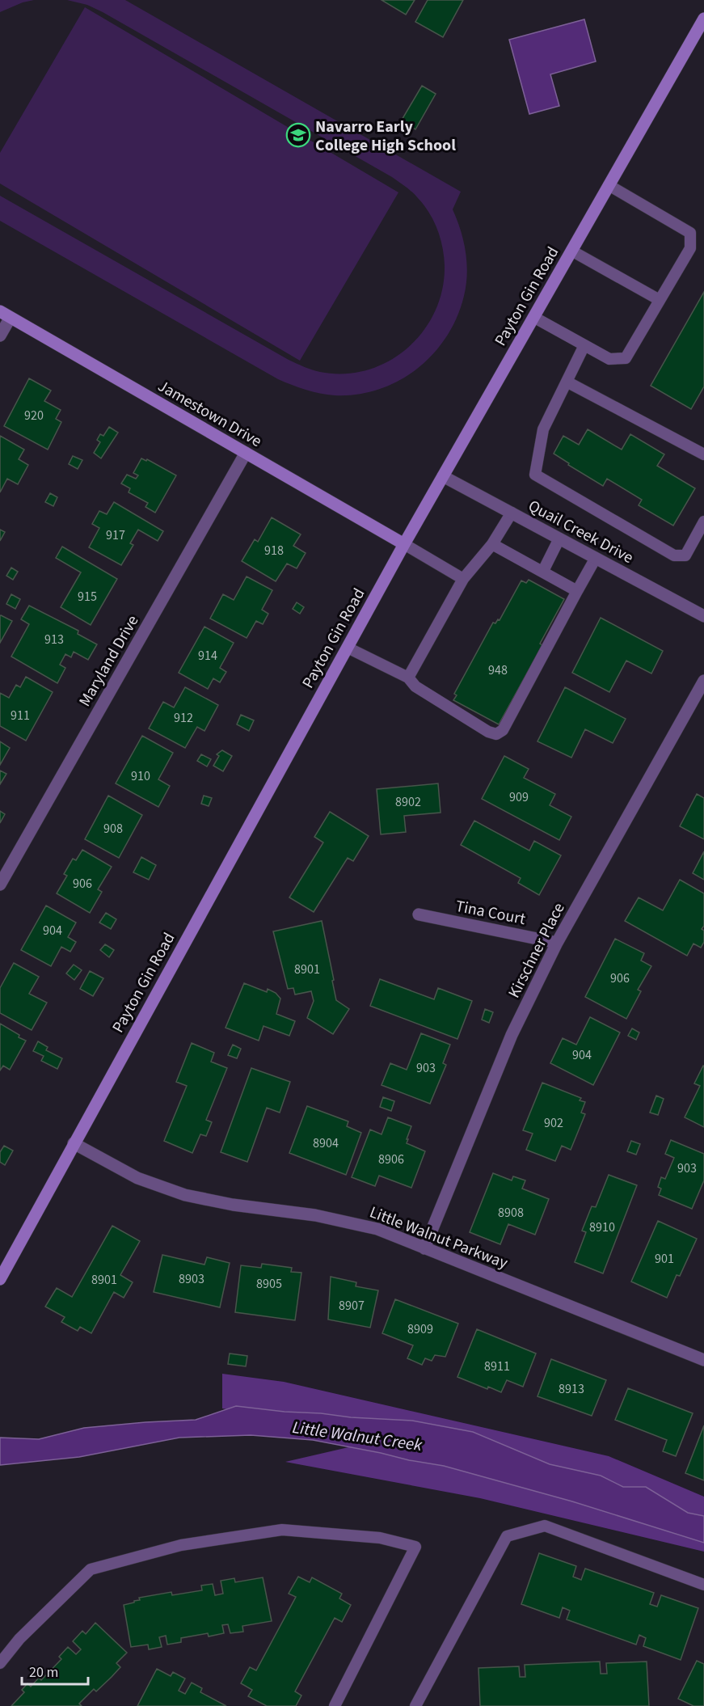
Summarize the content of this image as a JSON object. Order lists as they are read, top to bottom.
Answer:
{
  "streets": {
    "street": [
      "Payton Gin Road",
      "Jamestown Drive",
      "Quail Creek Drive",
      "Maryland Drive",
      "Tina Court",
      "Kirschner Place",
      "Little Walnut Parkway"
    ]
  },
  "crossings": [
    ["Payton Gin Road", "Jamestown Drive"],
    ["Payton Gin Road", "Quail Creek Drive"],
    ["Payton Gin Road", "Little Walnut Parkway"],
    ["Jamestown Drive", "Maryland Drive"],
    ["Tina Court", "Kirschner Place"],
    ["Kirschner Place", "Little Walnut Parkway"]
  ],
  "water": ["Little Walnut Creek"],
  "places": {
    "school or university": ["Navarro Early College High School"]
  },
  "house_numbers": [
    "920",
    "917",
    "918",
    "915",
    "913",
    "914",
    "948",
    "911",
    "912",
    "910",
    "909",
    "8902",
    "908",
    "906",
    "904",
    "8901",
    "906",
    "904",
    "903",
    "902",
    "8904",
    "8906",
    "903",
    "8908",
    "8910",
    "901",
    "8903",
    "8901",
    "8905",
    "8907",
    "8909",
    "8911",
    "8913"
  ],
  "scale_bar": "20 m"
}
